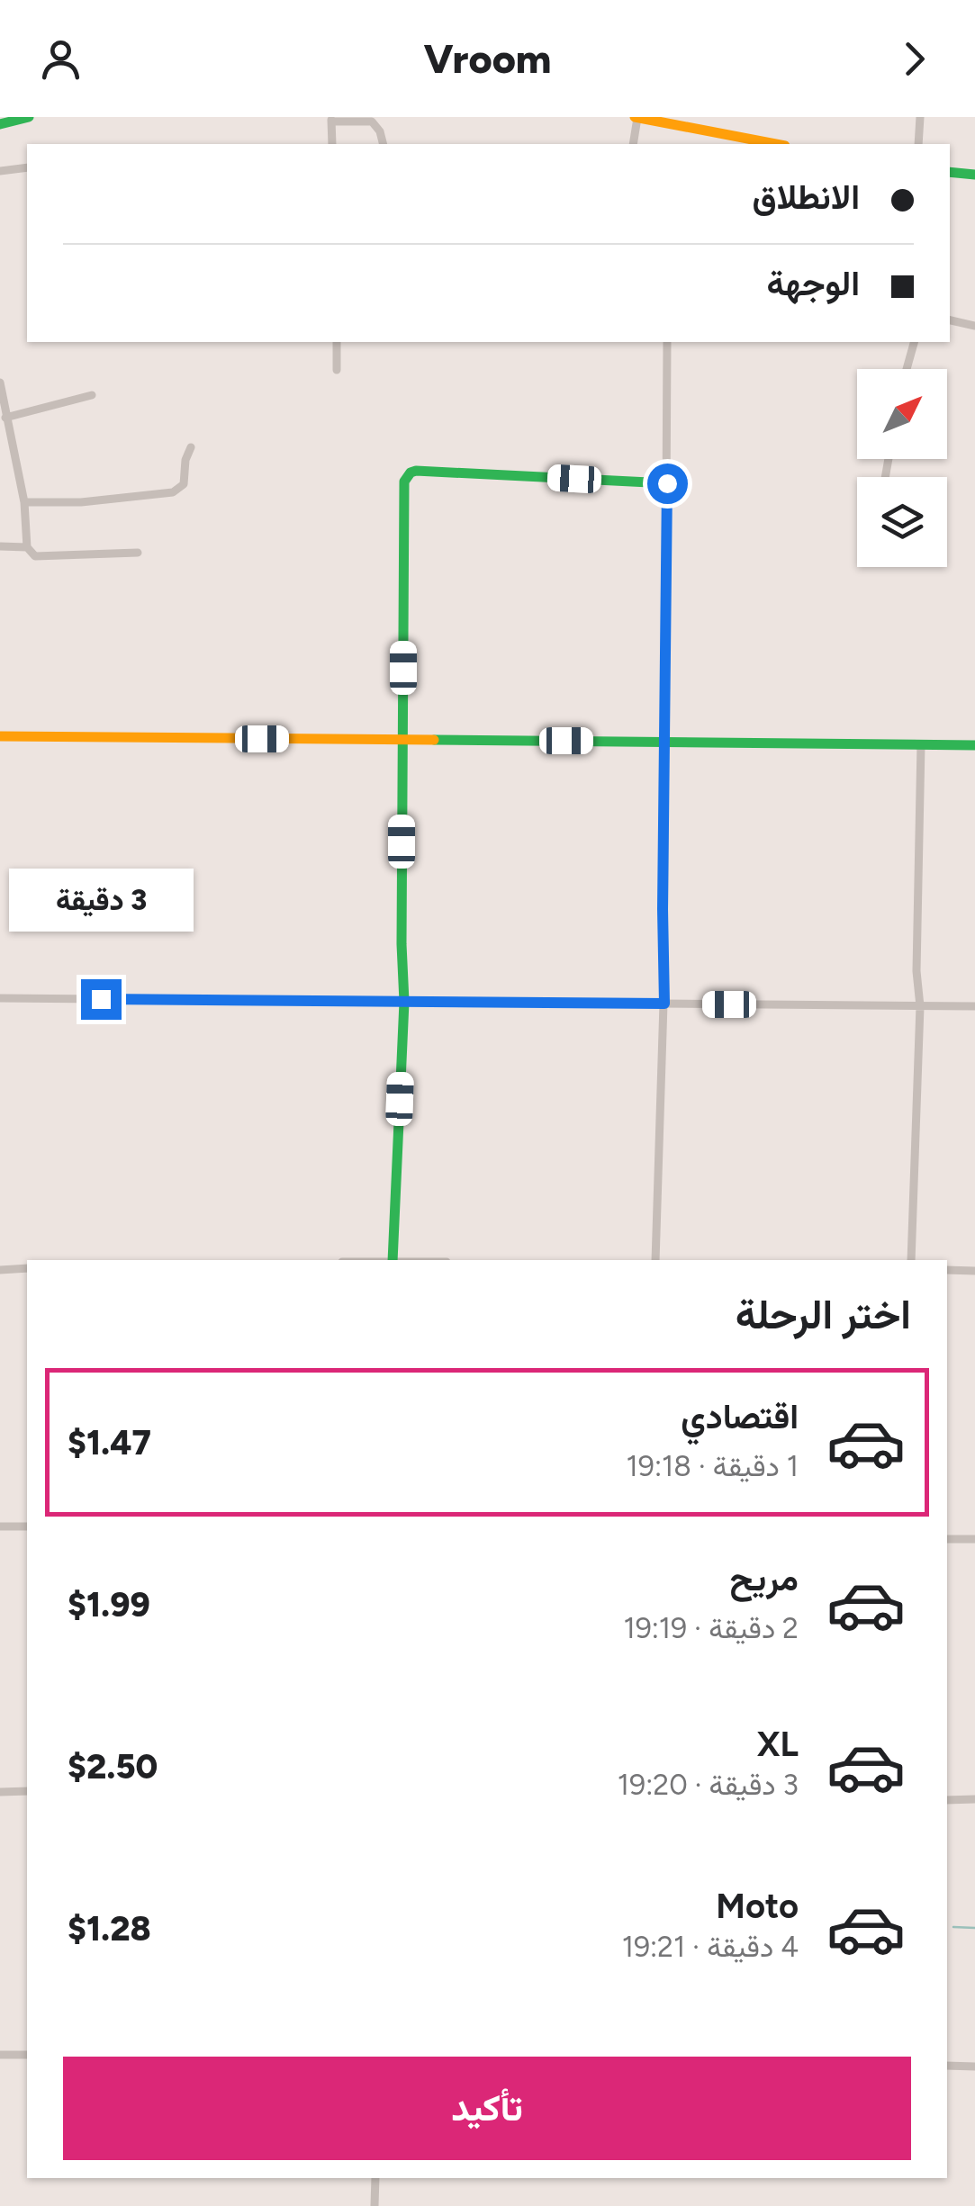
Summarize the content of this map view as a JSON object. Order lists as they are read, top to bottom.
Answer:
{
  "north": "top right",
  "page": {
    "header": "Vroom",
    "banner": ["الانطلاق", "الوجهة"],
    "bubble": "3 دقيقة",
    "heading": "اختر الرحلة",
    "list": [
      {
        "name": "اقتصادي",
        "note": "1 دقيقة · 19:18",
        "value": "$1.47"
      },
      {
        "name": "مريح",
        "note": "2 دقيقة · 19:19",
        "value": "$1.99"
      },
      {
        "name": "XL",
        "note": "3 دقيقة · 19:20",
        "value": "$2.50"
      },
      {
        "name": "Moto",
        "note": "4 دقيقة · 19:21",
        "value": "$1.28"
      }
    ],
    "buttons": "تأكيد"
  }
}
